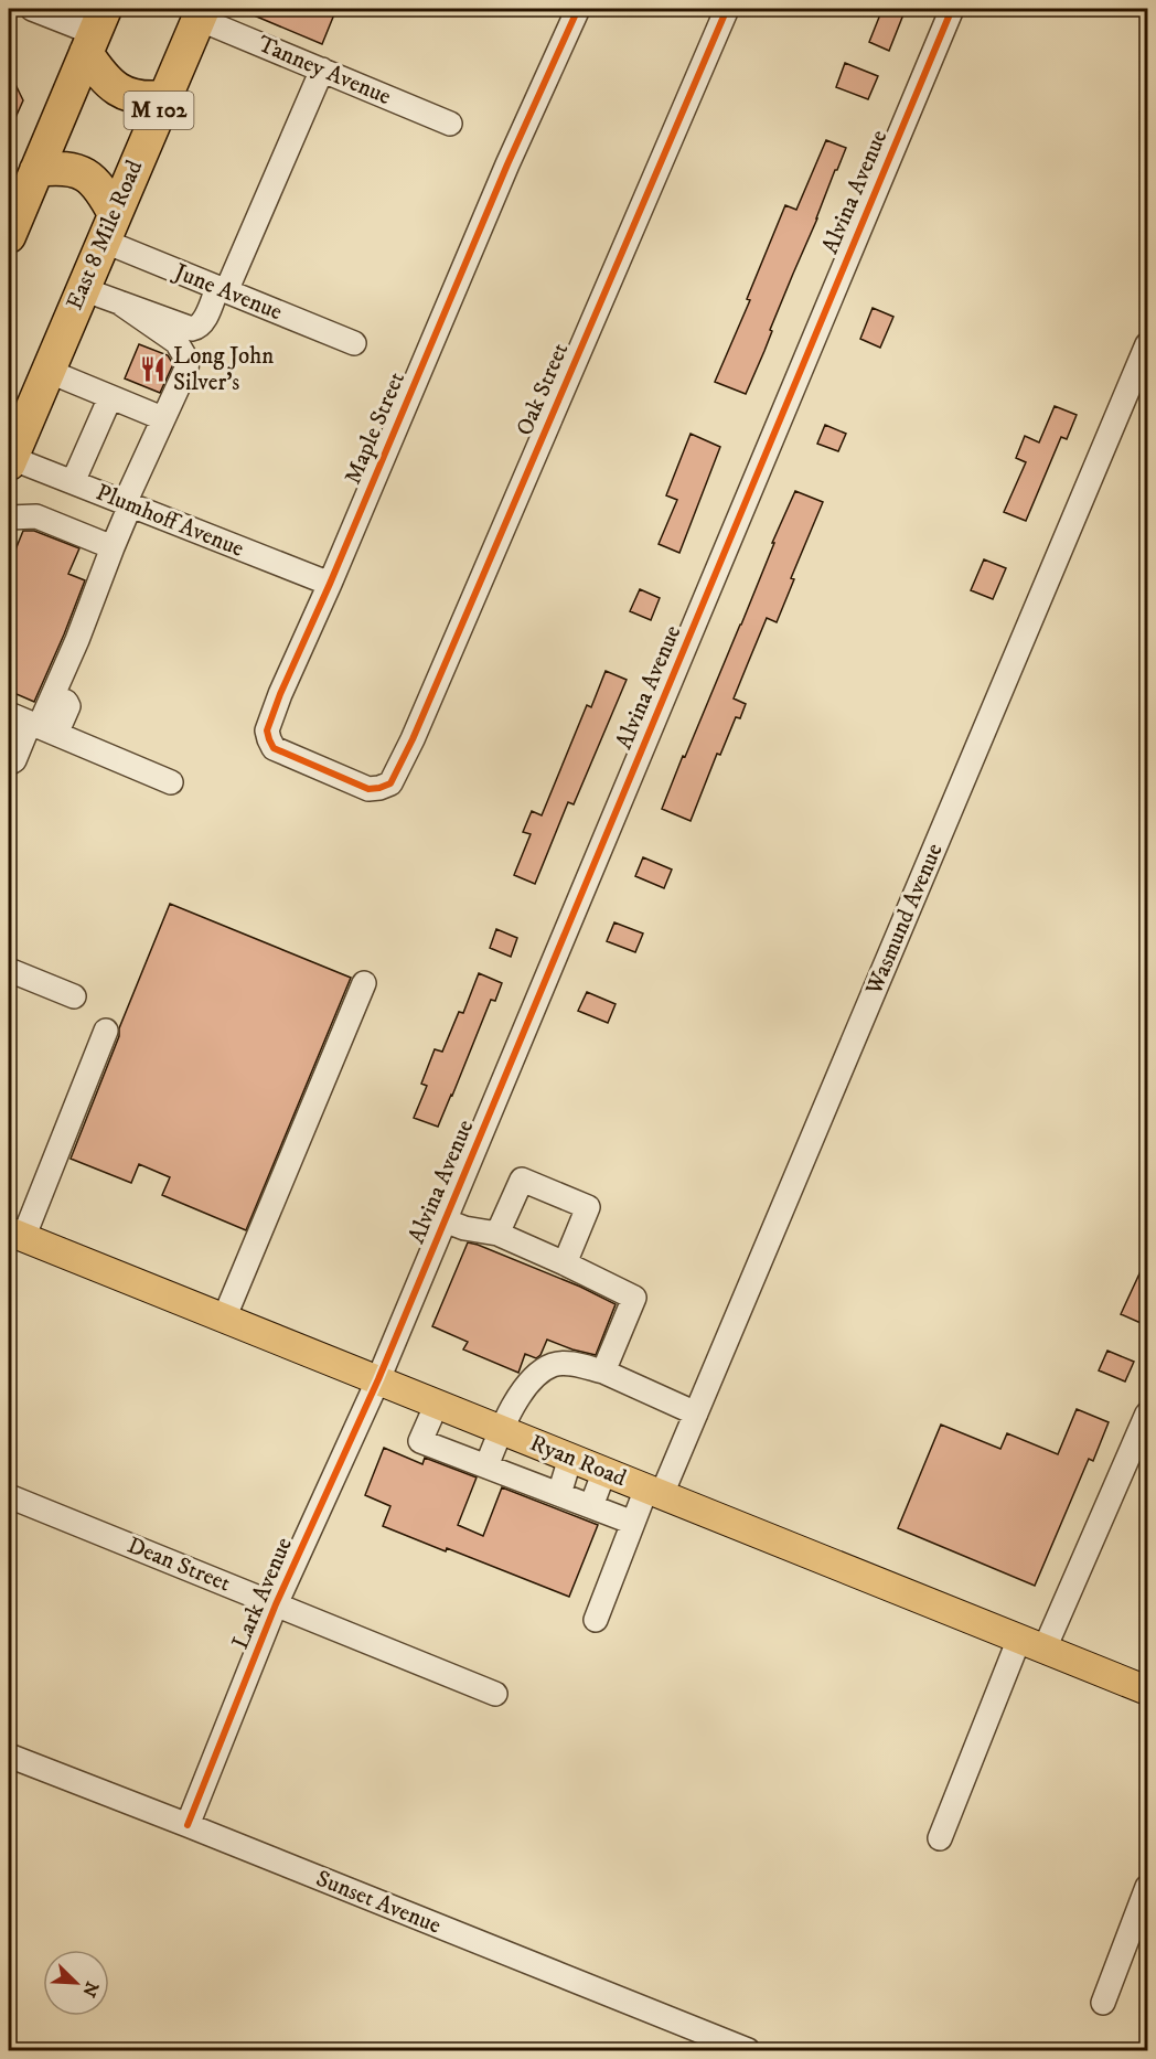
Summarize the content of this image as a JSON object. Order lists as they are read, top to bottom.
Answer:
{
  "streets": {
    "highway": ["M 102", "East 8 Mile Road"],
    "main road": ["Ryan Road"],
    "street": [
      "Tanney Avenue",
      "Alvina Avenue",
      "June Avenue",
      "Oak Street",
      "Maple Street",
      "Plumhoff Avenue",
      "Wasmund Avenue",
      "Dean Street",
      "Lark Avenue",
      "Sunset Avenue"
    ]
  },
  "crossings": [
    ["Tanney Avenue", "East 8 Mile Road"],
    ["Alvina Avenue", "Ryan Road"],
    ["Alvina Avenue", "Lark Avenue"],
    ["East 8 Mile Road", "June Avenue"],
    ["East 8 Mile Road", "Plumhoff Avenue"],
    ["Oak Street", "Maple Street"],
    ["Maple Street", "Plumhoff Avenue"],
    ["Wasmund Avenue", "Ryan Road"],
    ["Ryan Road", "Lark Avenue"],
    ["Dean Street", "Lark Avenue"],
    ["Lark Avenue", "Sunset Avenue"]
  ],
  "places": {
    "restaurant": ["Long John Silver's"]
  },
  "north": "bottom right"
}
